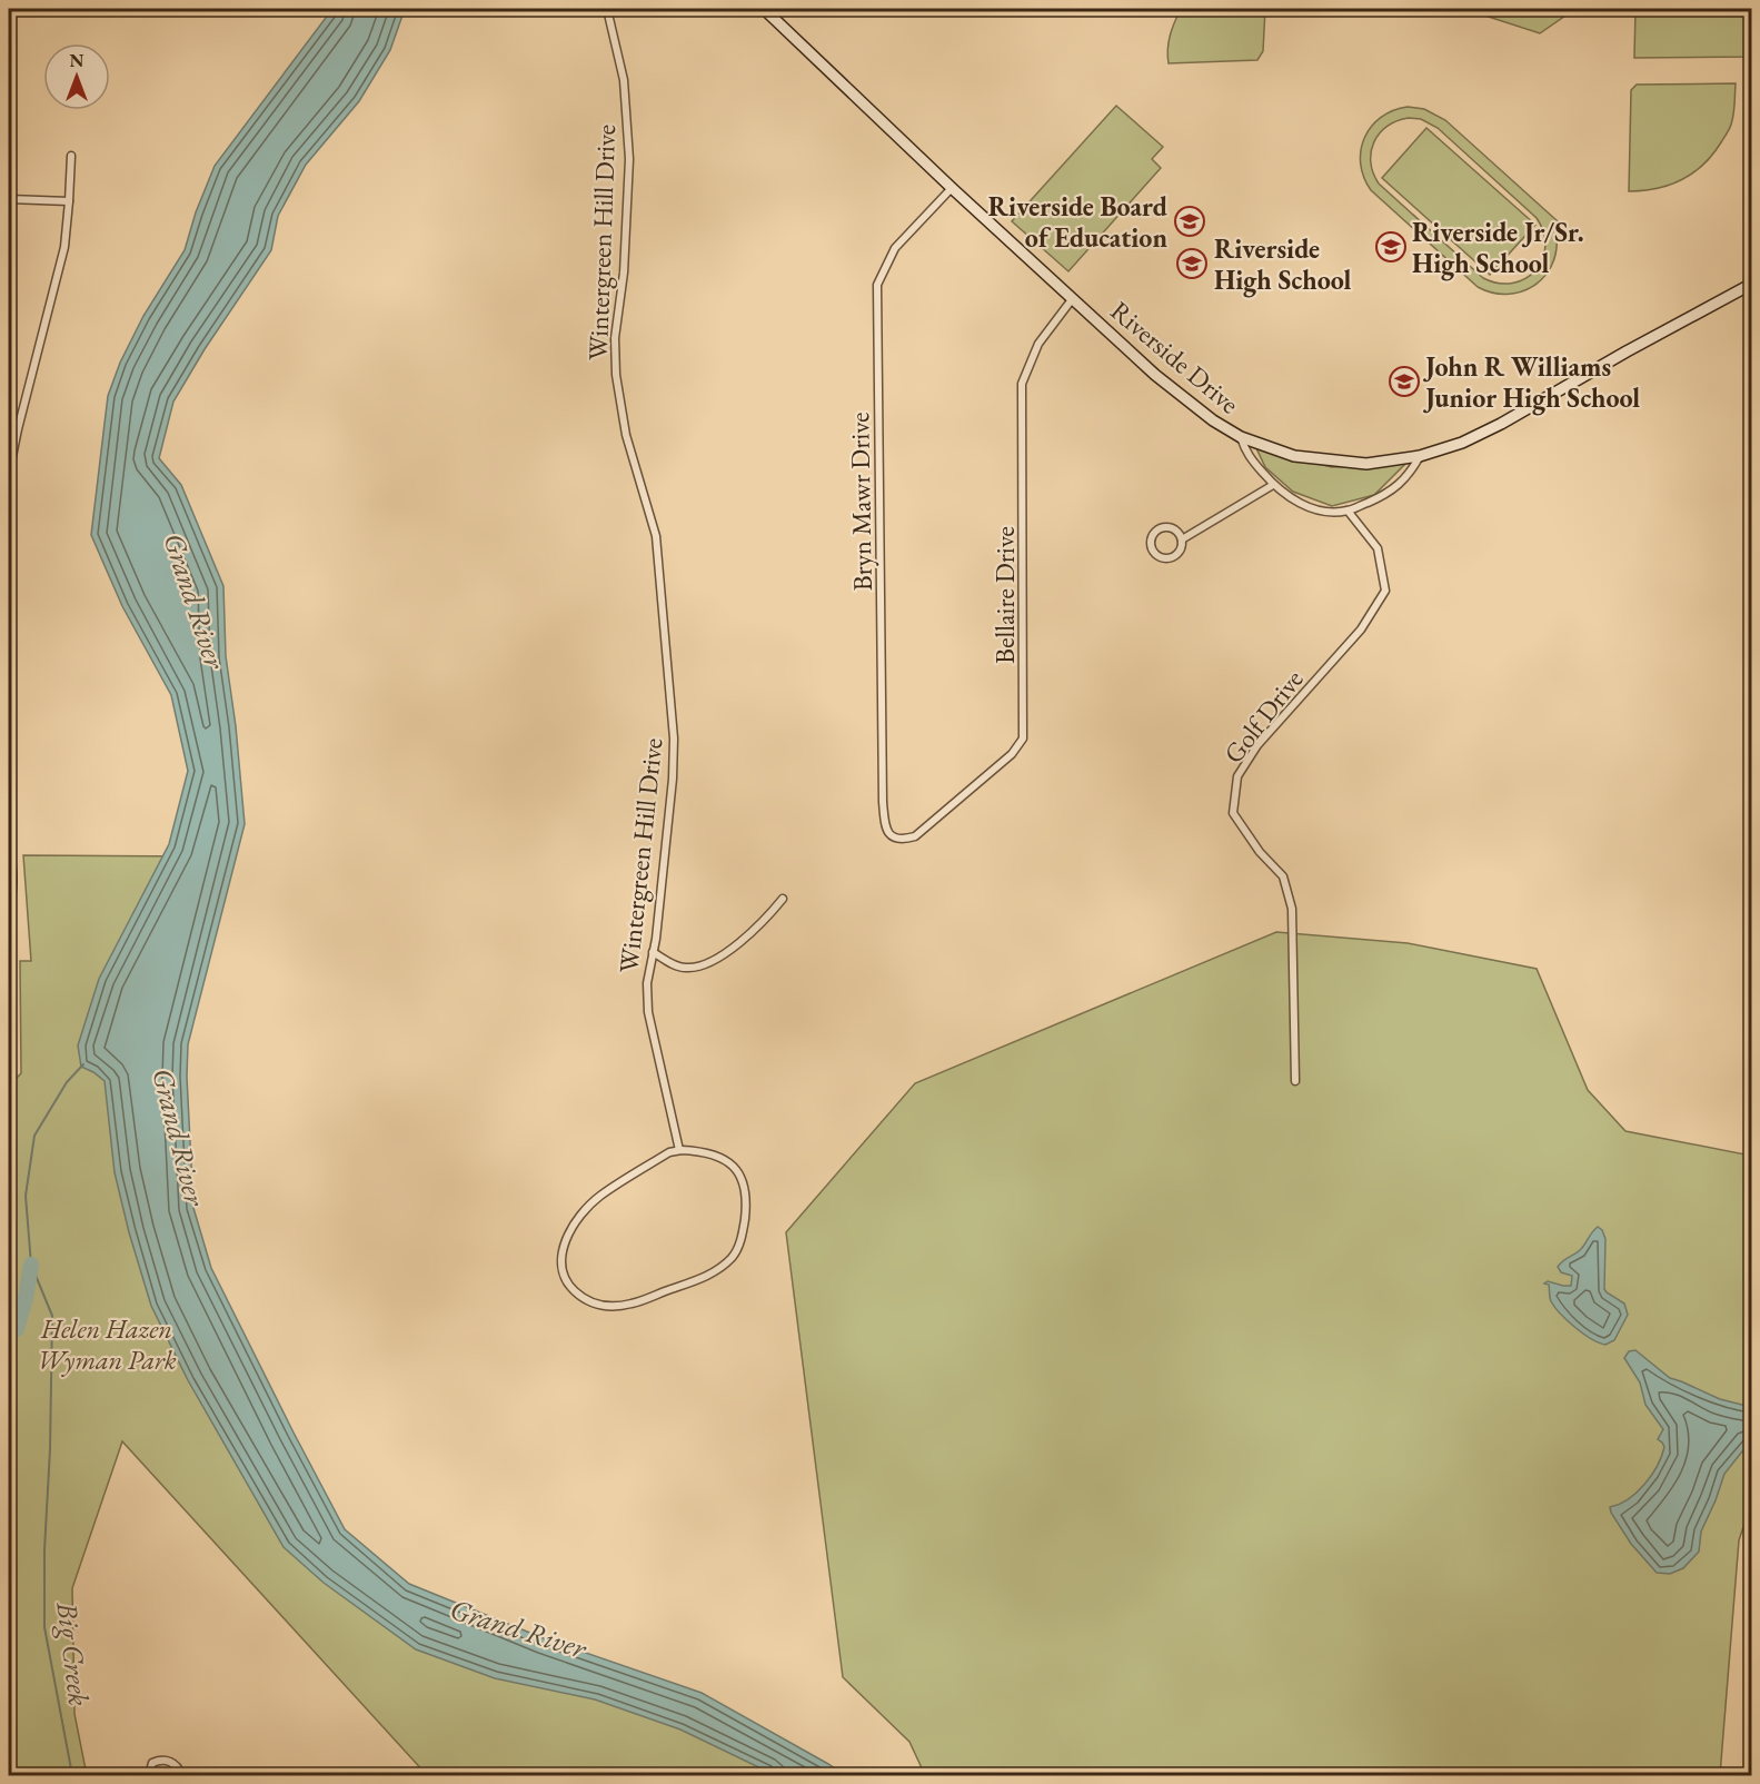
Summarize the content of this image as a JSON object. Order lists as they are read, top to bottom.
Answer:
{
  "streets": {
    "main road": ["Riverside Drive"],
    "street": [
      "Wintergreen Hill Drive",
      "Bryn Mawr Drive",
      "Bellaire Drive",
      "Golf Drive"
    ]
  },
  "crossings": [
    ["Riverside Drive", "Bryn Mawr Drive"],
    ["Riverside Drive", "Bellaire Drive"],
    ["Bryn Mawr Drive", "Bellaire Drive"]
  ],
  "water": ["Grand River", "Big Creek"],
  "parks": ["Helen Hazen Wyman Park"],
  "places": {
    "school or university": [
      "Riverside Board of Education",
      "Riverside Jr/Sr. High School",
      "Riverside High School",
      "John R Williams Junior High School"
    ]
  },
  "north": "top"
}
